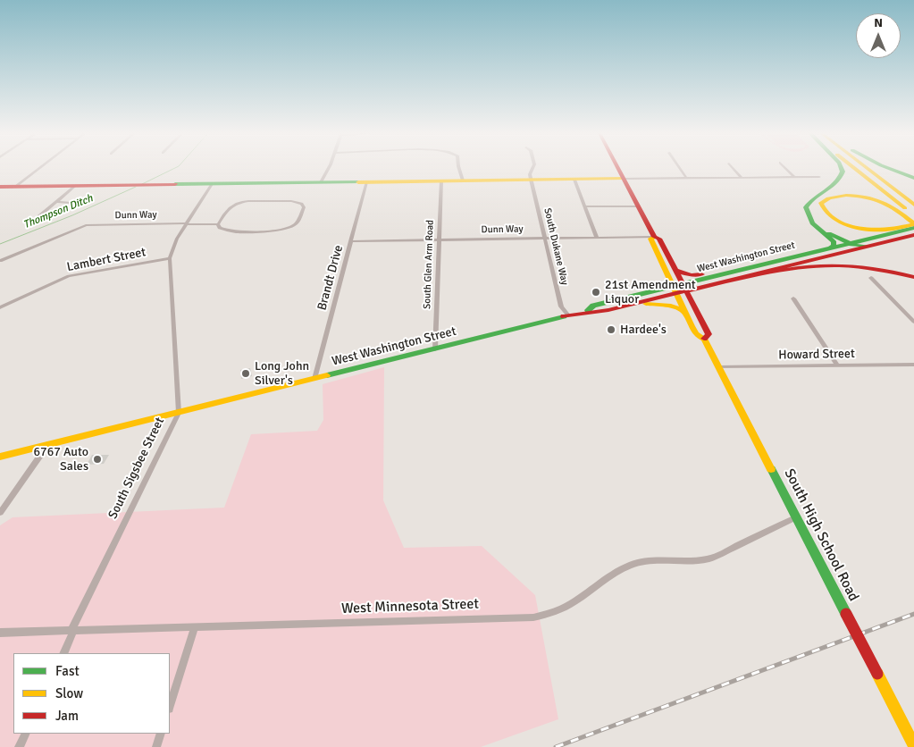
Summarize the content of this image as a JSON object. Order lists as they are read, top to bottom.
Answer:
{
  "streets": {
    "main road": ["West Washington Street", "South High School Road"],
    "street": [
      "Dunn Way",
      "South Dukane Way",
      "Lambert Street",
      "South Glen Arm Road",
      "Brandt Drive",
      "Howard Street",
      "South Sigsbee Street",
      "West Minnesota Street"
    ]
  },
  "crossings": [
    ["Dunn Way", "South Dukane Way"],
    ["Dunn Way", "South Glen Arm Road"],
    ["Dunn Way", "Brandt Drive"],
    ["Dunn Way", "South Sigsbee Street"],
    ["Dunn Way", "South High School Road"],
    ["South Dukane Way", "West Washington Street"],
    ["West Washington Street", "South Glen Arm Road"],
    ["West Washington Street", "Brandt Drive"],
    ["West Washington Street", "South Sigsbee Street"],
    ["West Washington Street", "South High School Road"],
    ["Lambert Street", "South Sigsbee Street"],
    ["Howard Street", "South High School Road"],
    ["South Sigsbee Street", "West Minnesota Street"],
    ["South High School Road", "West Minnesota Street"]
  ],
  "water": ["Thompson Ditch"],
  "places": [
    "21st Amendment Liquor",
    "Hardee's",
    "Long John Silver's",
    "6767 Auto Sales"
  ],
  "legend": ["Fast", "Slow", "Jam"],
  "north": "top"
}
